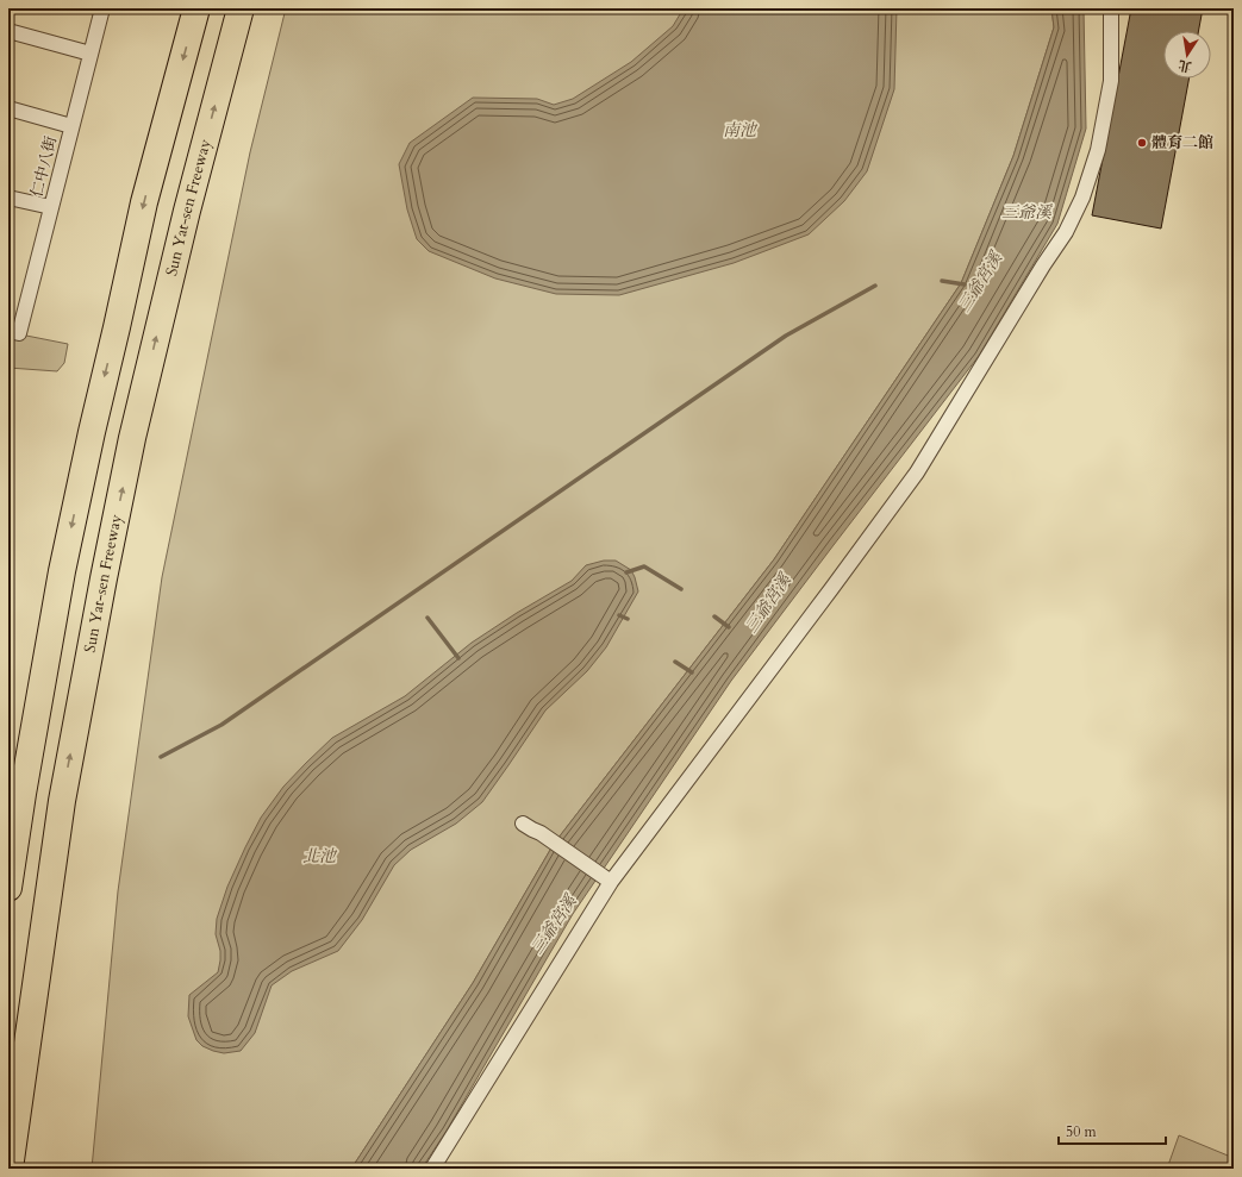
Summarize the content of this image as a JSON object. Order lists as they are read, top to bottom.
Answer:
{
  "streets": {
    "highway": ["Sun Yat-sen Freeway"],
    "street": ["仁中八街"]
  },
  "water": [
    "南池",
    "三爺溪",
    "三爺宮溪",
    "北池"
  ],
  "places": ["體育二館"],
  "scale_bar": "50 m",
  "north": "bottom"
}
